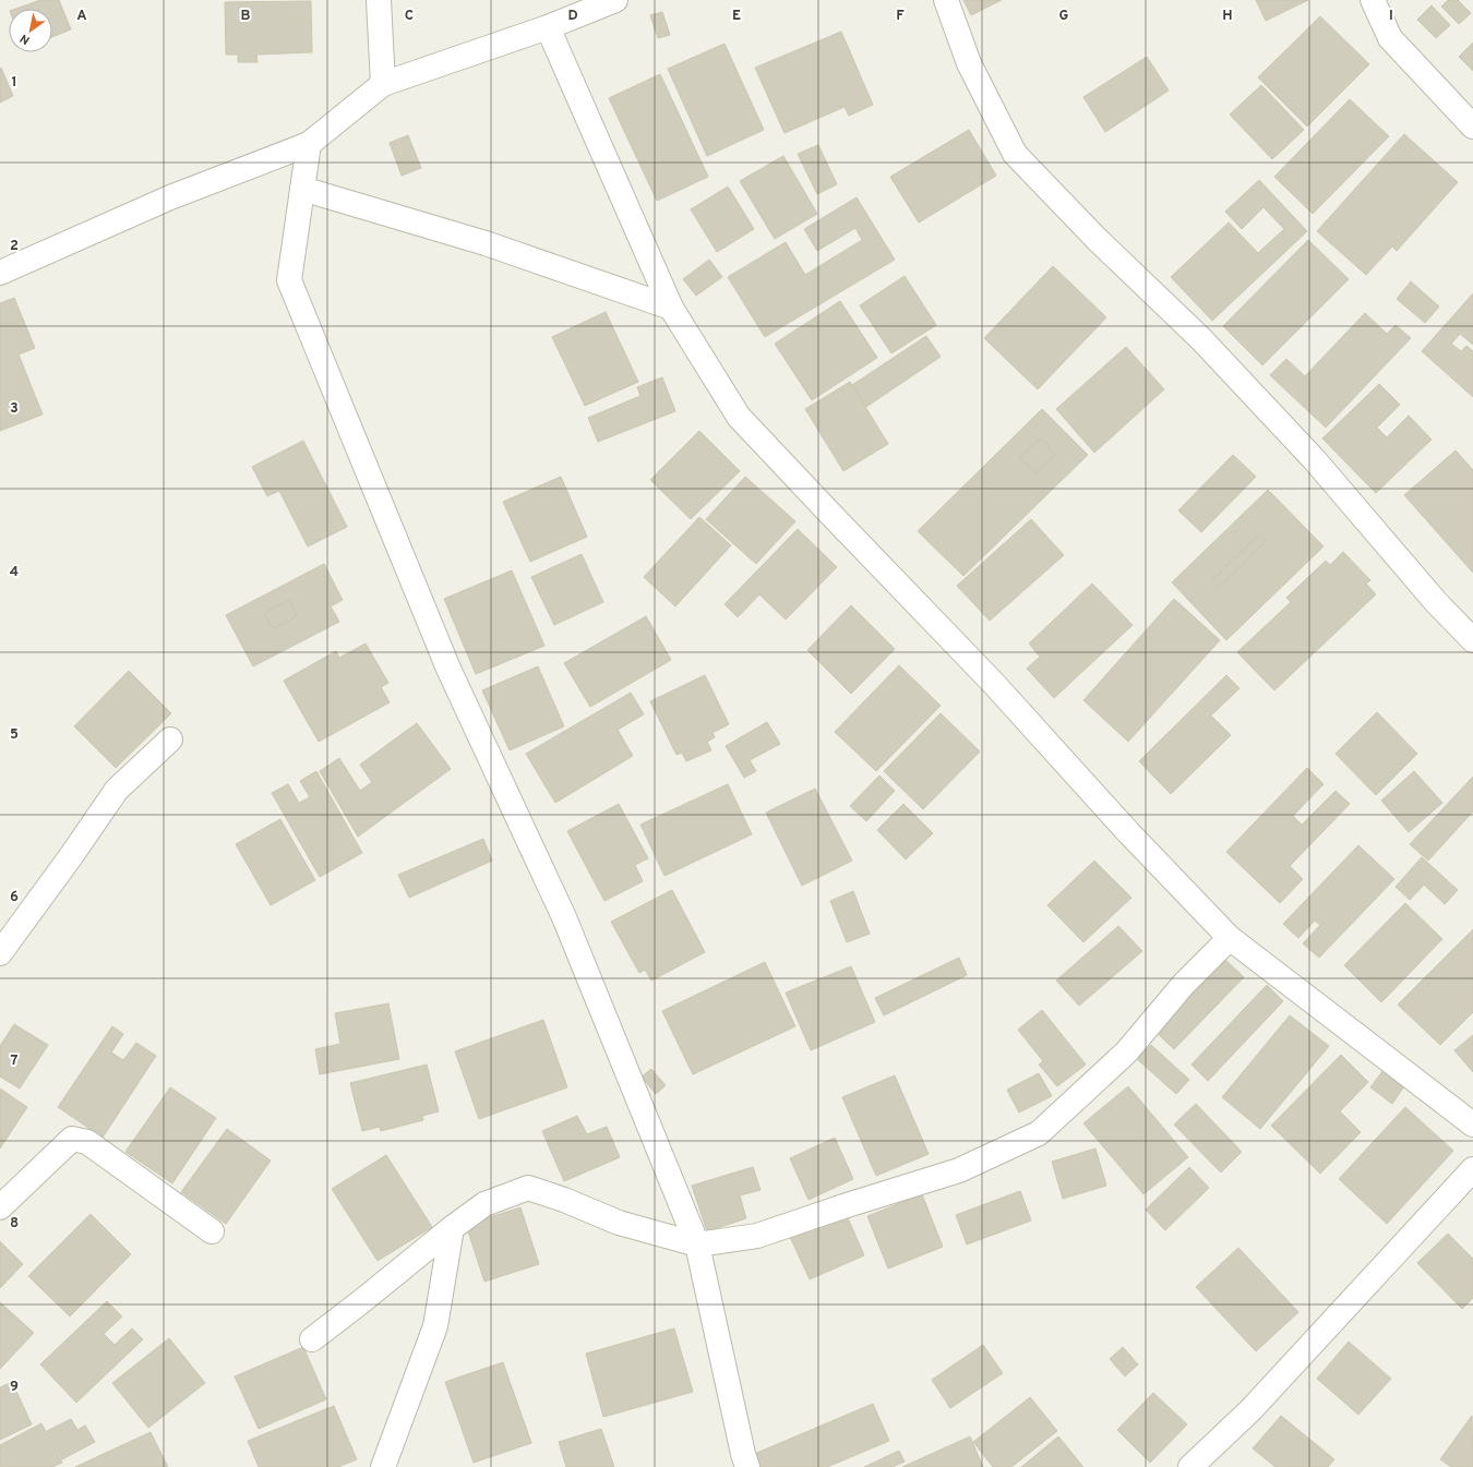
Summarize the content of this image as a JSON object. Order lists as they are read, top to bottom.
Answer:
{
  "north": "bottom left",
  "grid": {
    "columns": [
      "A",
      "B",
      "C",
      "D",
      "E",
      "F",
      "G",
      "H",
      "I"
    ],
    "rows": [
      "1",
      "2",
      "3",
      "4",
      "5",
      "6",
      "7",
      "8",
      "9"
    ]
  }
}
